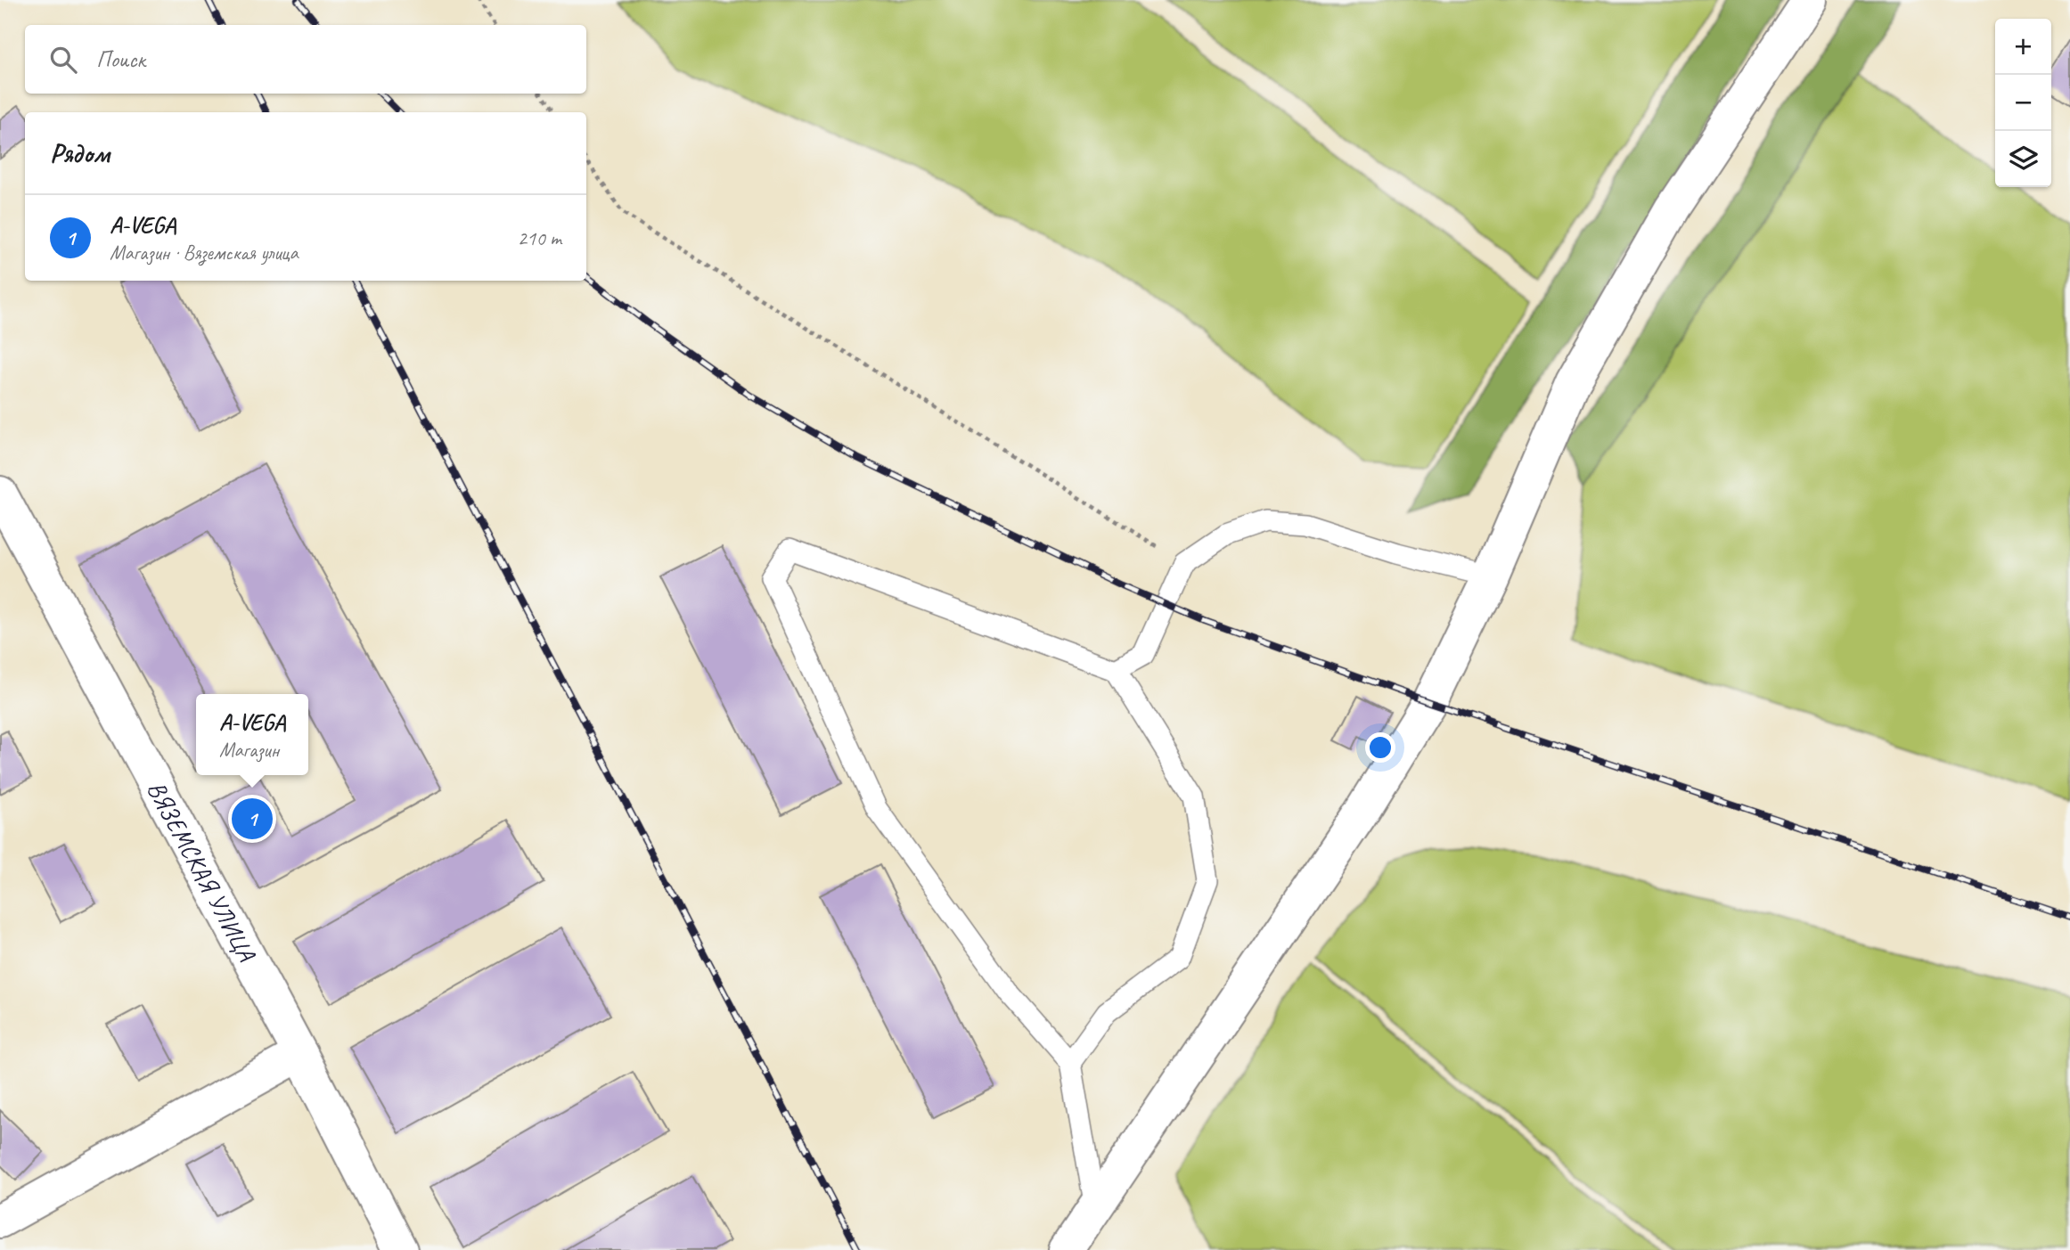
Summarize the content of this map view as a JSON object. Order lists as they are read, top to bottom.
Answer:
{
  "streets": {
    "main road": ["ВЯЗЕМСКАЯ УЛИЦА"]
  },
  "page": {
    "map_buttons": ["+", "−"],
    "search": "Поиск",
    "heading": "Рядом",
    "list": [
      {
        "mark": "1",
        "name": "A-VEGA",
        "note": "Магазин · Вяземская улица",
        "value": "210 m"
      }
    ],
    "popup": ["A-VEGA", "Магазин"],
    "pins": "1"
  }
}
